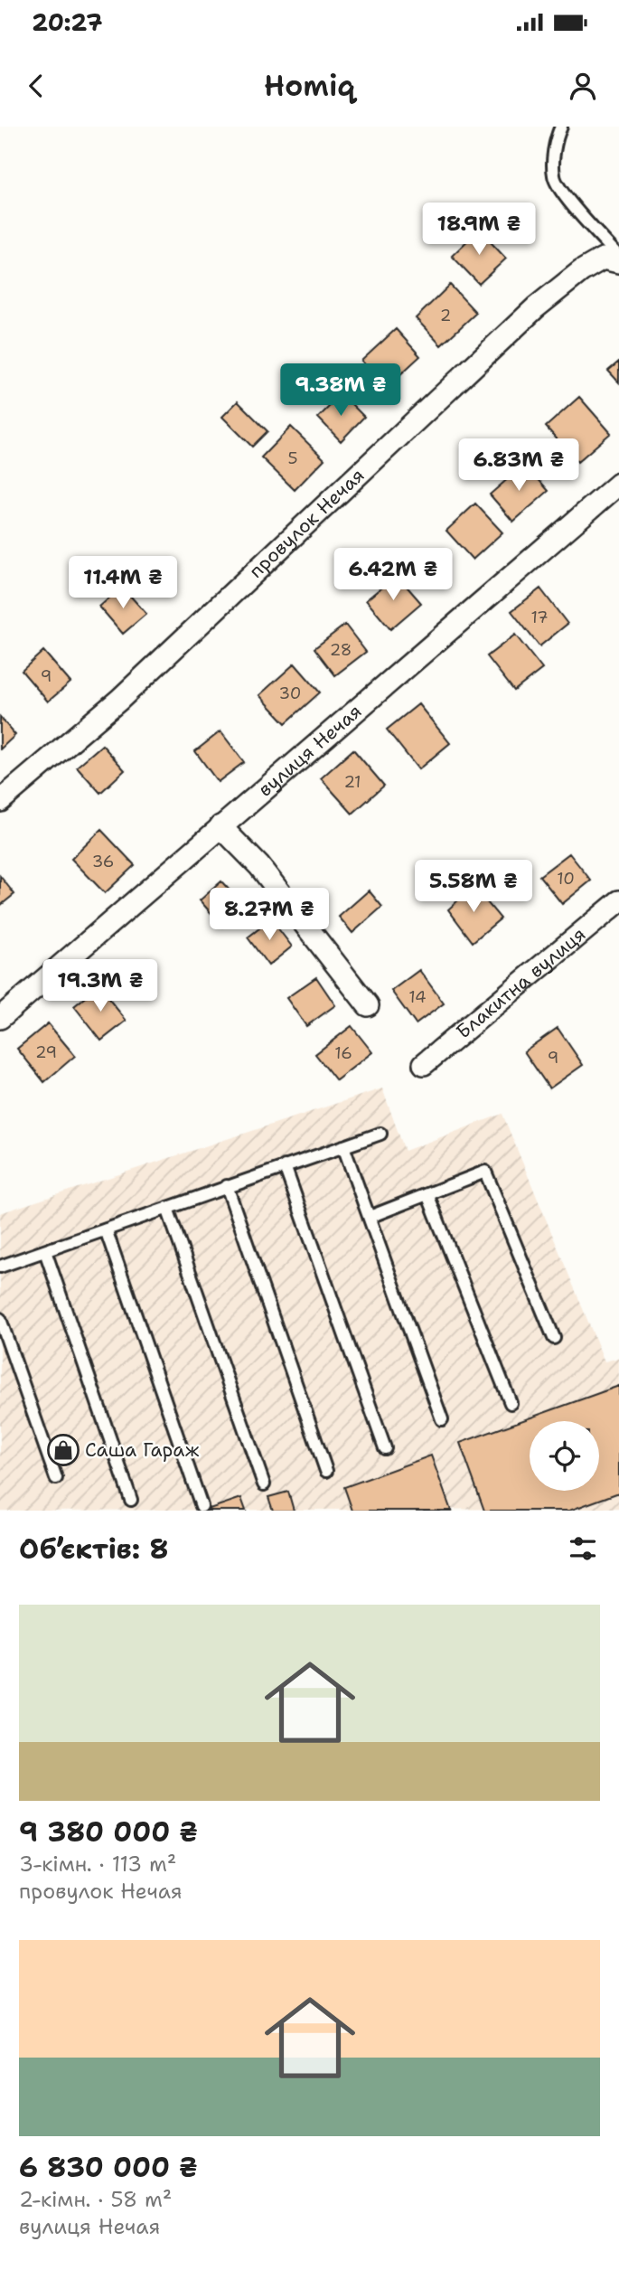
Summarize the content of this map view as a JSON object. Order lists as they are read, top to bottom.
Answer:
{
  "streets": {
    "street": ["провулок Нечая", "вулиця Нечая", "Блакитна вулиця"]
  },
  "places": {
    "shop": ["Саша Гараж"]
  },
  "house_numbers": [
    "2",
    "5",
    "17",
    "28",
    "9",
    "30",
    "21",
    "36",
    "10",
    "14",
    "29",
    "16",
    "9"
  ],
  "page": {
    "status": "20:27",
    "header": "Homiq",
    "price": [
      "18.9M ₴",
      "9.38M ₴",
      "6.83M ₴",
      "6.42M ₴",
      "11.4M ₴",
      "5.58M ₴",
      "8.27M ₴",
      "19.3M ₴"
    ],
    "heading": "Об’єктів: 8",
    "list": [
      {
        "name": "9 380 000 ₴",
        "note": "3-кімн. · 113 m² · провулок Нечая"
      },
      {
        "name": "6 830 000 ₴",
        "note": "2-кімн. · 58 m² · вулиця Нечая"
      }
    ]
  }
}
